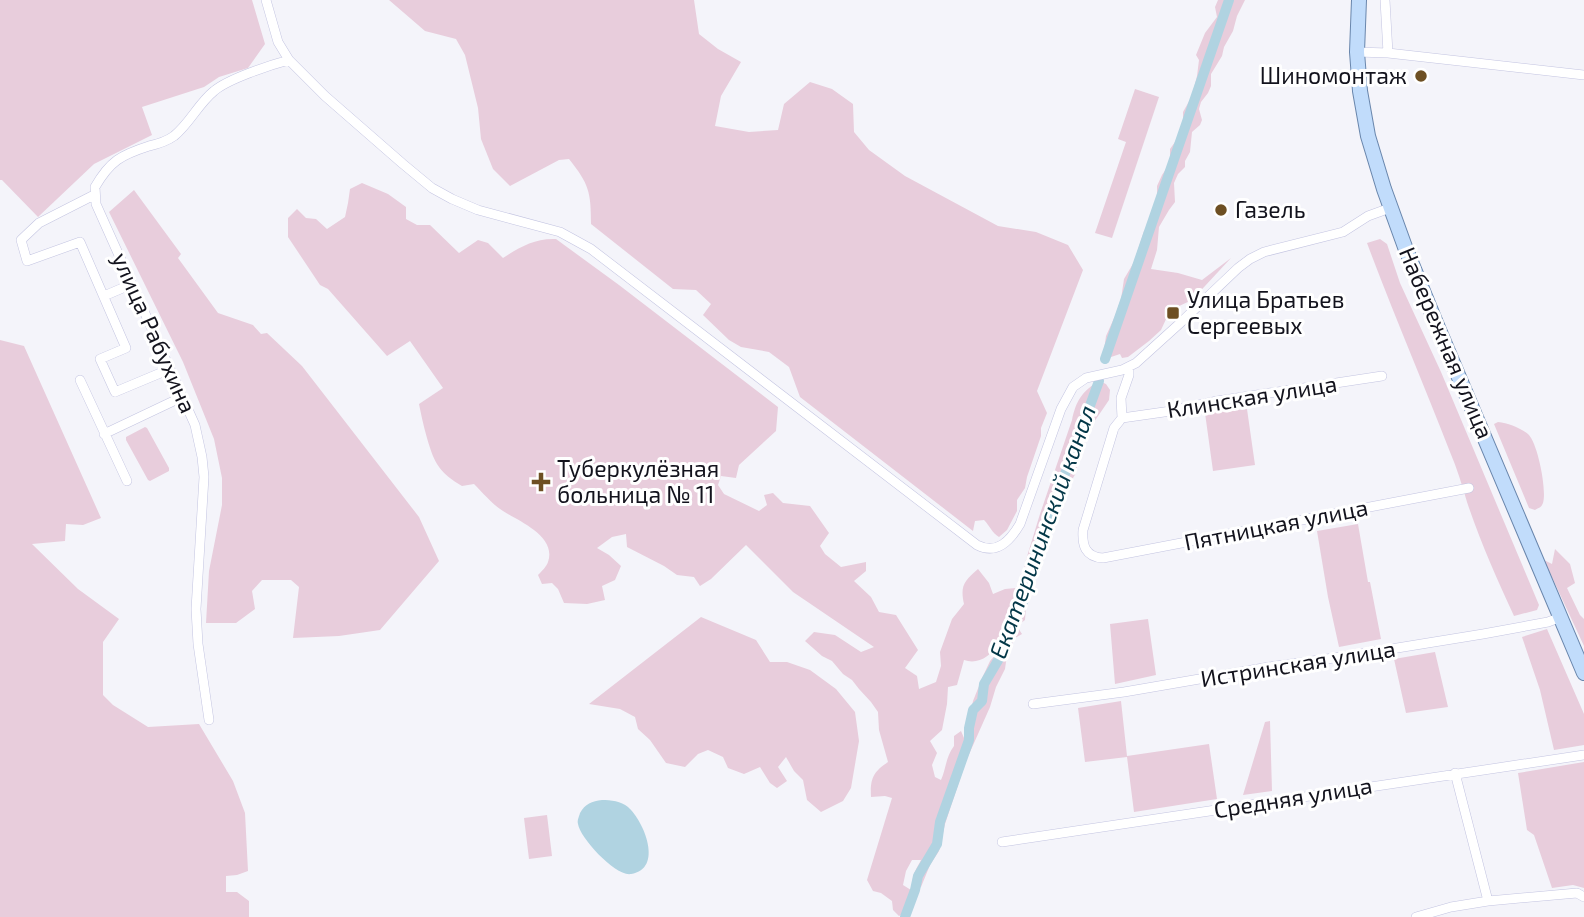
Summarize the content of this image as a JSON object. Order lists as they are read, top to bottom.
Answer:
{
  "streets": {
    "main road": ["Набережная улица"],
    "street": [
      "улица Рабухина",
      "Клинская улица",
      "Пятницкая улица",
      "Истринская улица",
      "Средняя улица"
    ]
  },
  "crossings": [
    ["Набережная улица", "Истринская улица"],
    ["Клинская улица", "Пятницкая улица"]
  ],
  "water": ["Екатерининский канал"],
  "places": {
    "other": ["Шиномонтаж", "Газель"],
    "transit": ["Улица Братьев Сергеевых"],
    "health": ["Туберкулёзная больница № 11"]
  }
}
